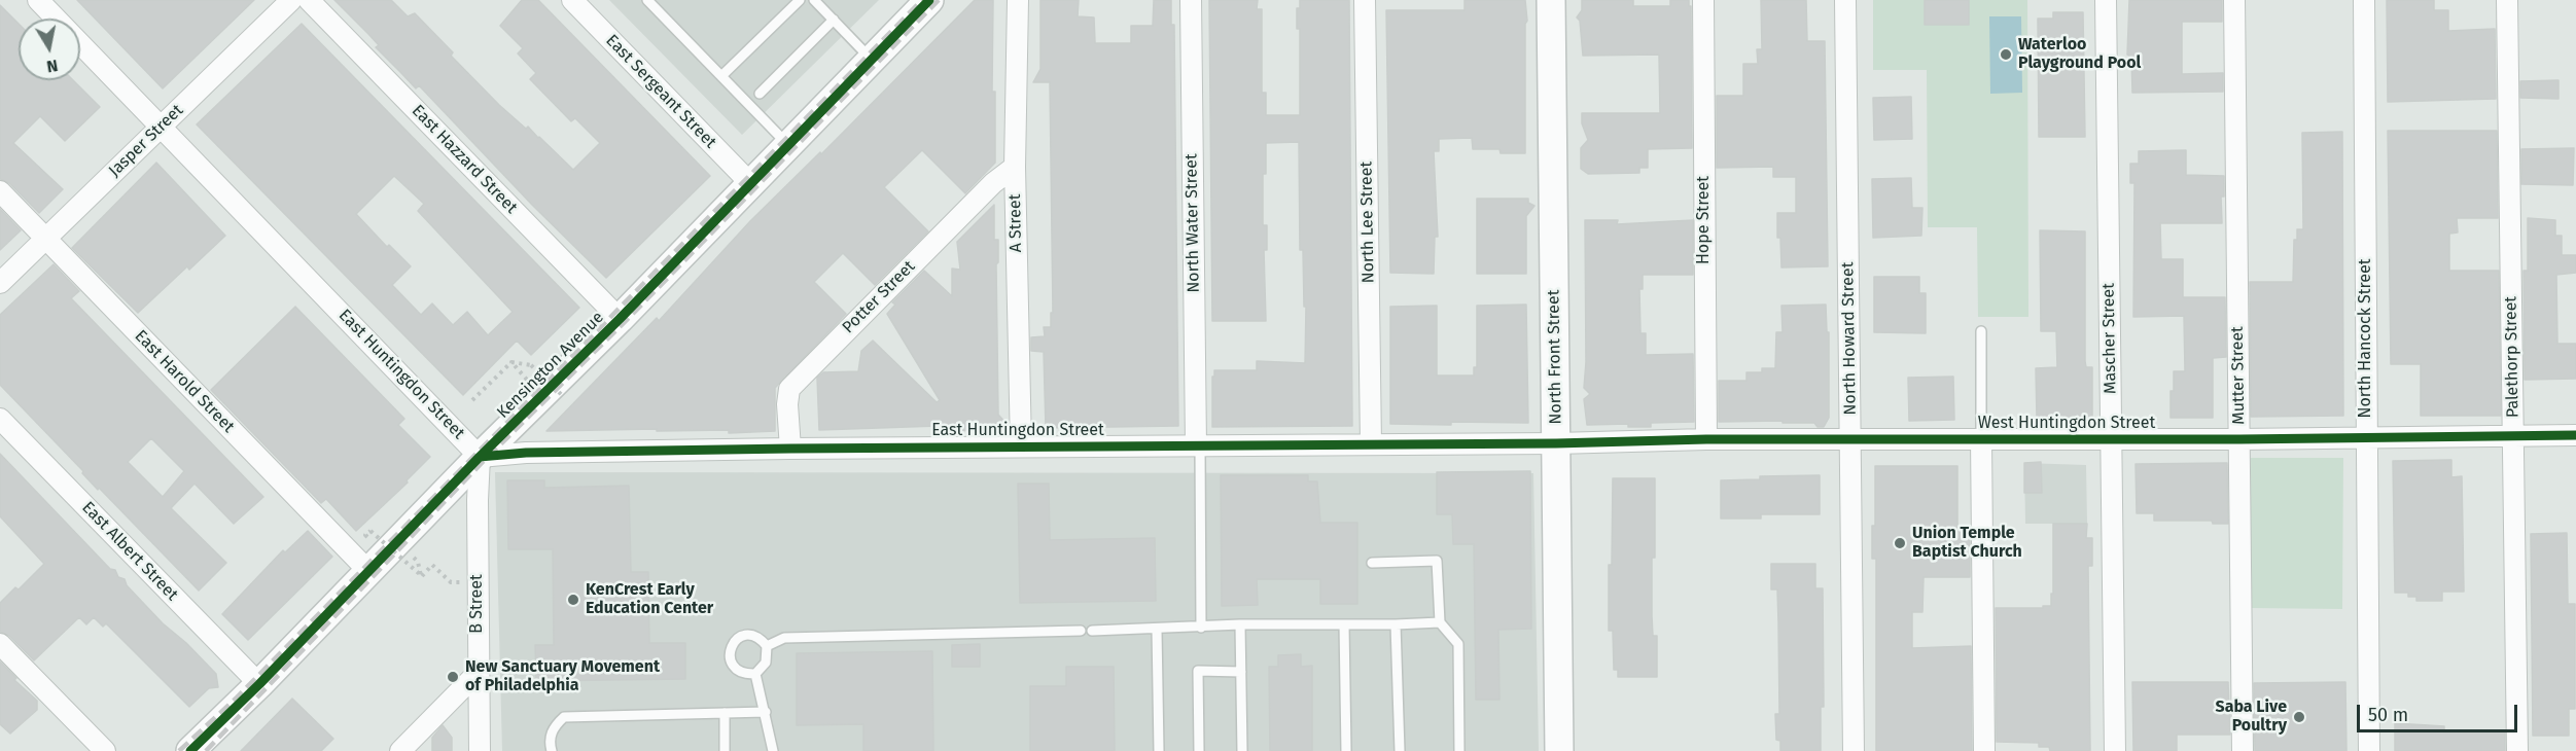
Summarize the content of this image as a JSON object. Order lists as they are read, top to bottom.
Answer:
{
  "streets": {
    "street": [
      "East Sergeant Street",
      "Jasper Street",
      "East Hazzard Street",
      "Hope Street",
      "North Lee Street",
      "A Street",
      "North Water Street",
      "Potter Street",
      "North Howard Street",
      "Mascher Street",
      "North Hancock Street",
      "North Front Street",
      "Palethorp Street",
      "Kensington Avenue",
      "East Huntingdon Street",
      "Mutter Street",
      "East Harold Street",
      "West Huntingdon Street",
      "East Albert Street",
      "B Street"
    ]
  },
  "crossings": [
    ["East Sergeant Street", "Kensington Avenue"],
    ["Jasper Street", "East Huntingdon Street"],
    ["Jasper Street", "East Harold Street"],
    ["East Hazzard Street", "Kensington Avenue"],
    ["Hope Street", "West Huntingdon Street"],
    ["North Lee Street", "East Huntingdon Street"],
    ["A Street", "Potter Street"],
    ["A Street", "East Huntingdon Street"],
    ["North Water Street", "East Huntingdon Street"],
    ["Potter Street", "East Huntingdon Street"],
    ["North Howard Street", "West Huntingdon Street"],
    ["Mascher Street", "West Huntingdon Street"],
    ["North Hancock Street", "West Huntingdon Street"],
    ["North Front Street", "East Huntingdon Street"],
    ["North Front Street", "West Huntingdon Street"],
    ["Palethorp Street", "West Huntingdon Street"],
    ["Kensington Avenue", "East Huntingdon Street"],
    ["Kensington Avenue", "East Harold Street"],
    ["Kensington Avenue", "East Albert Street"],
    ["Kensington Avenue", "B Street"],
    ["East Huntingdon Street", "West Huntingdon Street"],
    ["East Huntingdon Street", "B Street"],
    ["Mutter Street", "West Huntingdon Street"]
  ],
  "places": [
    "Waterloo Playground Pool",
    "Union Temple Baptist Church",
    "KenCrest Early Education Center",
    "New Sanctuary Movement of Philadelphia",
    "Saba Live Poultry"
  ],
  "scale_bar": "50 m",
  "north": "bottom"
}
